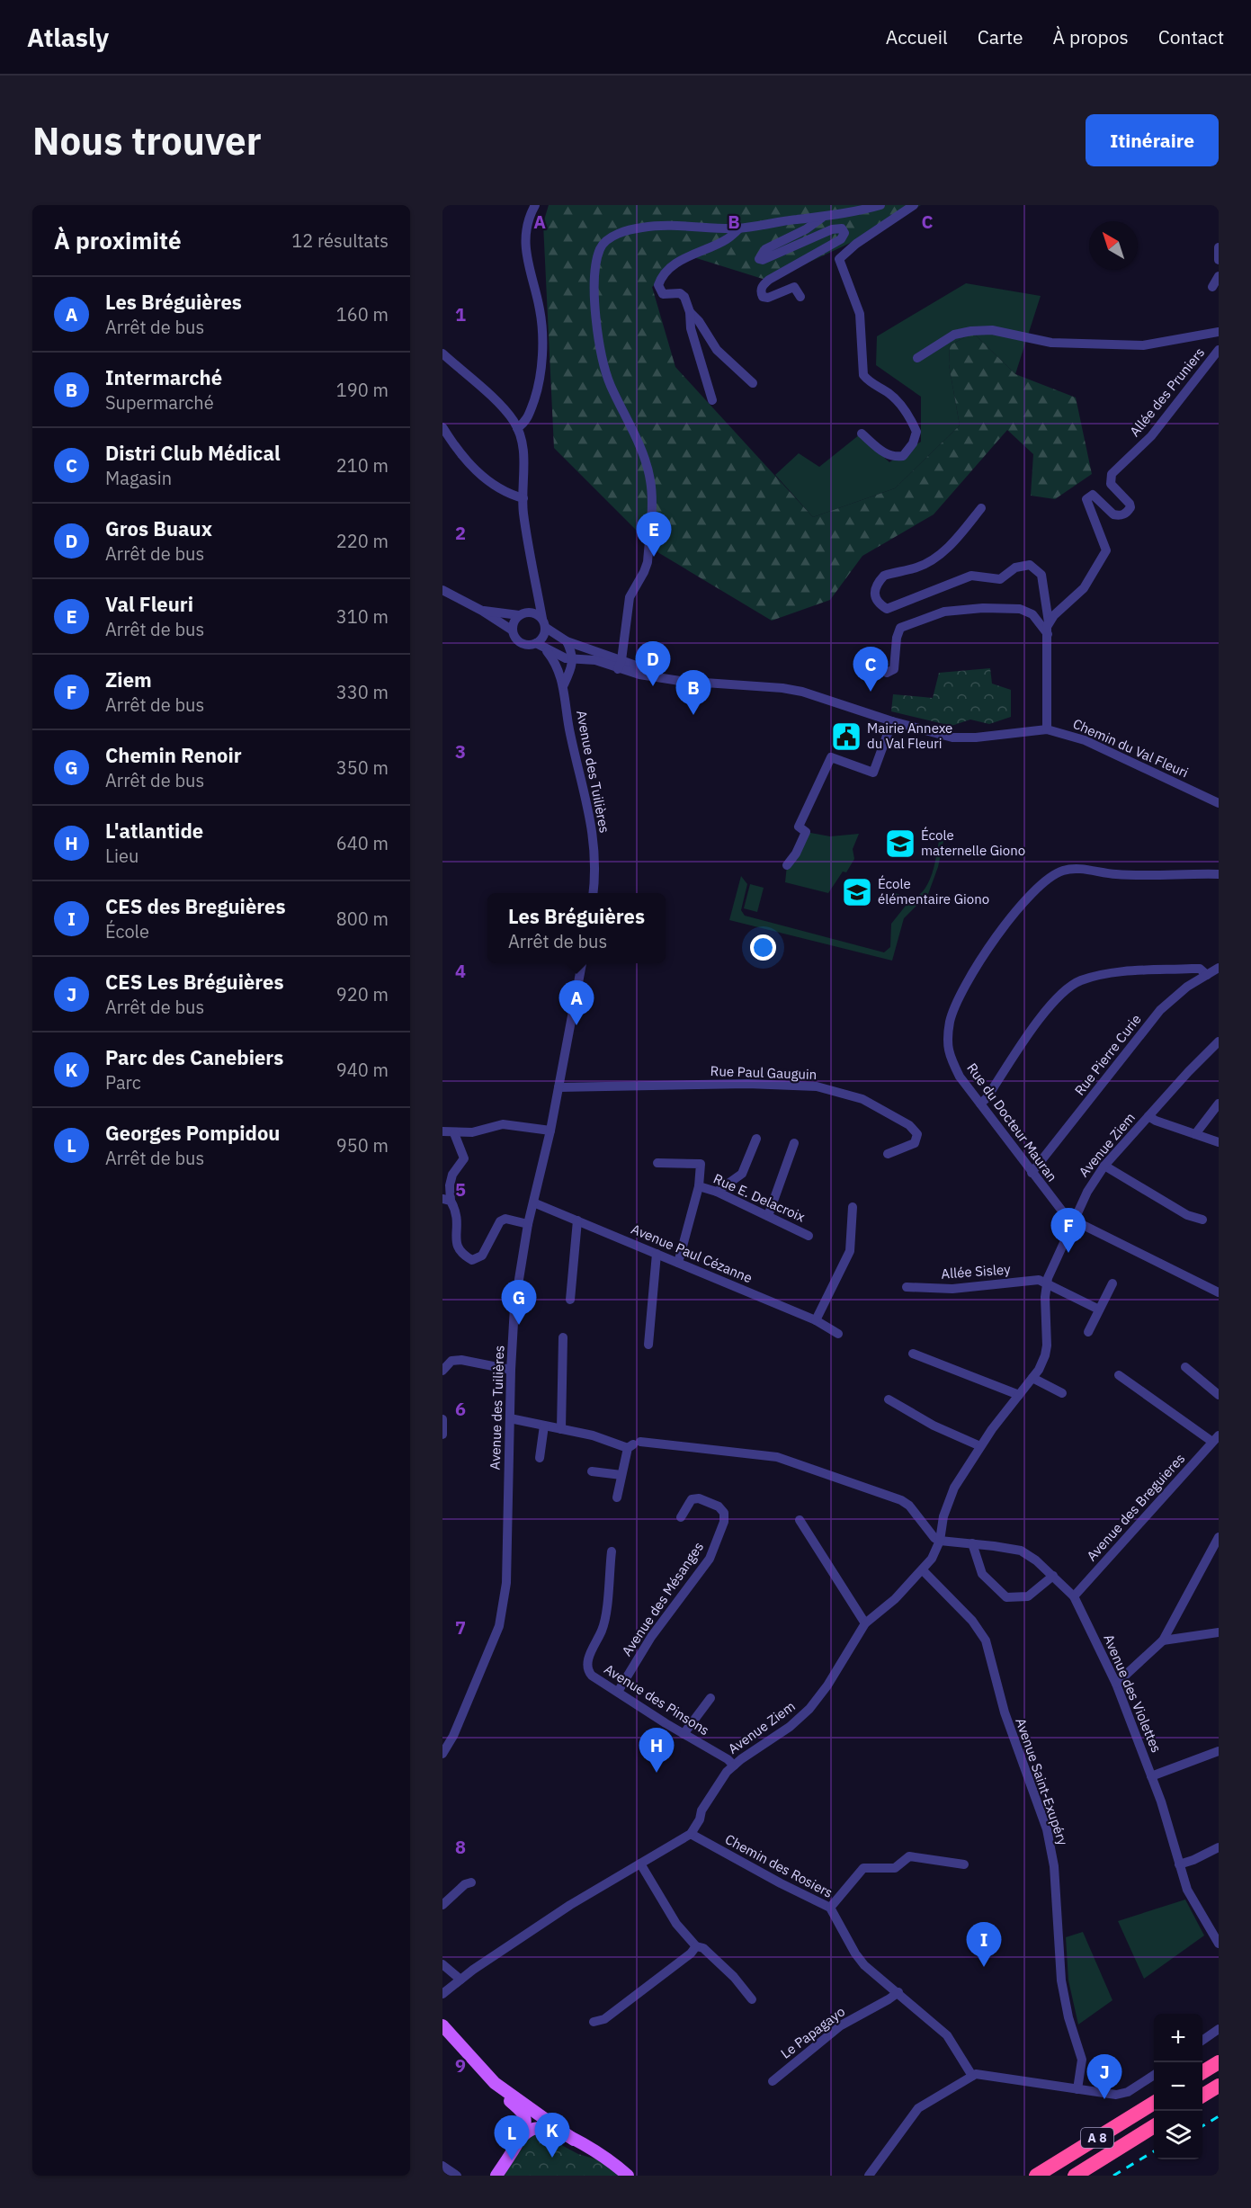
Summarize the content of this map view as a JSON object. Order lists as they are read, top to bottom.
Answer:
{
  "streets": {
    "highway": ["A 8"],
    "street": [
      "Allée des Pruniers",
      "Chemin du Val Fleuri",
      "Avenue des Tuilières",
      "Rue Pierre Curie",
      "Rue Paul Gauguin",
      "Rue du Docteur Mauran",
      "Avenue Ziem",
      "Rue E. Delacroix",
      "Avenue Paul Cézanne",
      "Allée Sisley",
      "Avenue des Breguieres",
      "Avenue des Mésanges",
      "Avenue des Violettes",
      "Avenue des Pinsons",
      "Avenue Saint-Exupéry",
      "Chemin des Rosiers",
      "Le Papagayo"
    ]
  },
  "crossings": [
    ["Chemin du Val Fleuri", "Avenue des Tuilières"],
    ["Avenue des Tuilières", "Rue Paul Gauguin"],
    ["Avenue des Tuilières", "Avenue Paul Cézanne"],
    ["Rue Pierre Curie", "Rue du Docteur Mauran"],
    ["Rue du Docteur Mauran", "Avenue Ziem"],
    ["Avenue Ziem", "Allée Sisley"],
    ["Avenue Ziem", "Avenue des Violettes"],
    ["Avenue Ziem", "Avenue des Pinsons"],
    ["Avenue Ziem", "Avenue Saint-Exupéry"],
    ["Avenue Ziem", "Chemin des Rosiers"],
    ["Avenue des Breguieres", "Avenue des Violettes"],
    ["Avenue des Mésanges", "Avenue des Pinsons"],
    ["Chemin des Rosiers", "Le Papagayo"]
  ],
  "places": {
    "public building": ["Mairie Annexe du Val Fleuri"],
    "school or university": ["École maternelle Giono", "École élémentaire Giono"]
  },
  "north": "top left",
  "page": {
    "header": "Atlasly",
    "nav": [
      "Accueil",
      "Carte",
      "À propos",
      "Contact"
    ],
    "buttons": "Itinéraire",
    "title": "Nous trouver",
    "heading": ["À proximité", "12 résultats"],
    "list": [
      {
        "mark": "A",
        "name": "Les Bréguières",
        "note": "Arrêt de bus",
        "value": "160 m"
      },
      {
        "mark": "B",
        "name": "Intermarché",
        "note": "Supermarché",
        "value": "190 m"
      },
      {
        "mark": "C",
        "name": "Distri Club Médical",
        "note": "Magasin",
        "value": "210 m"
      },
      {
        "mark": "D",
        "name": "Gros Buaux",
        "note": "Arrêt de bus",
        "value": "220 m"
      },
      {
        "mark": "E",
        "name": "Val Fleuri",
        "note": "Arrêt de bus",
        "value": "310 m"
      },
      {
        "mark": "F",
        "name": "Ziem",
        "note": "Arrêt de bus",
        "value": "330 m"
      },
      {
        "mark": "G",
        "name": "Chemin Renoir",
        "note": "Arrêt de bus",
        "value": "350 m"
      },
      {
        "mark": "H",
        "name": "L'atlantide",
        "note": "Lieu",
        "value": "640 m"
      },
      {
        "mark": "I",
        "name": "CES des Breguières",
        "note": "École",
        "value": "800 m"
      },
      {
        "mark": "J",
        "name": "CES Les Bréguières",
        "note": "Arrêt de bus",
        "value": "920 m"
      },
      {
        "mark": "K",
        "name": "Parc des Canebiers",
        "note": "Parc",
        "value": "940 m"
      },
      {
        "mark": "L",
        "name": "Georges Pompidou",
        "note": "Arrêt de bus",
        "value": "950 m"
      }
    ],
    "pins": [
      "E",
      "D",
      "C",
      "B",
      "A",
      "F",
      "G",
      "H",
      "I",
      "J",
      "K",
      "L"
    ],
    "popup": ["Les Bréguières", "Arrêt de bus"],
    "map_buttons": ["+", "−"]
  },
  "grid": {
    "columns": ["A", "B", "C"],
    "rows": [
      "1",
      "2",
      "3",
      "4",
      "5",
      "6",
      "7",
      "8",
      "9"
    ]
  }
}
